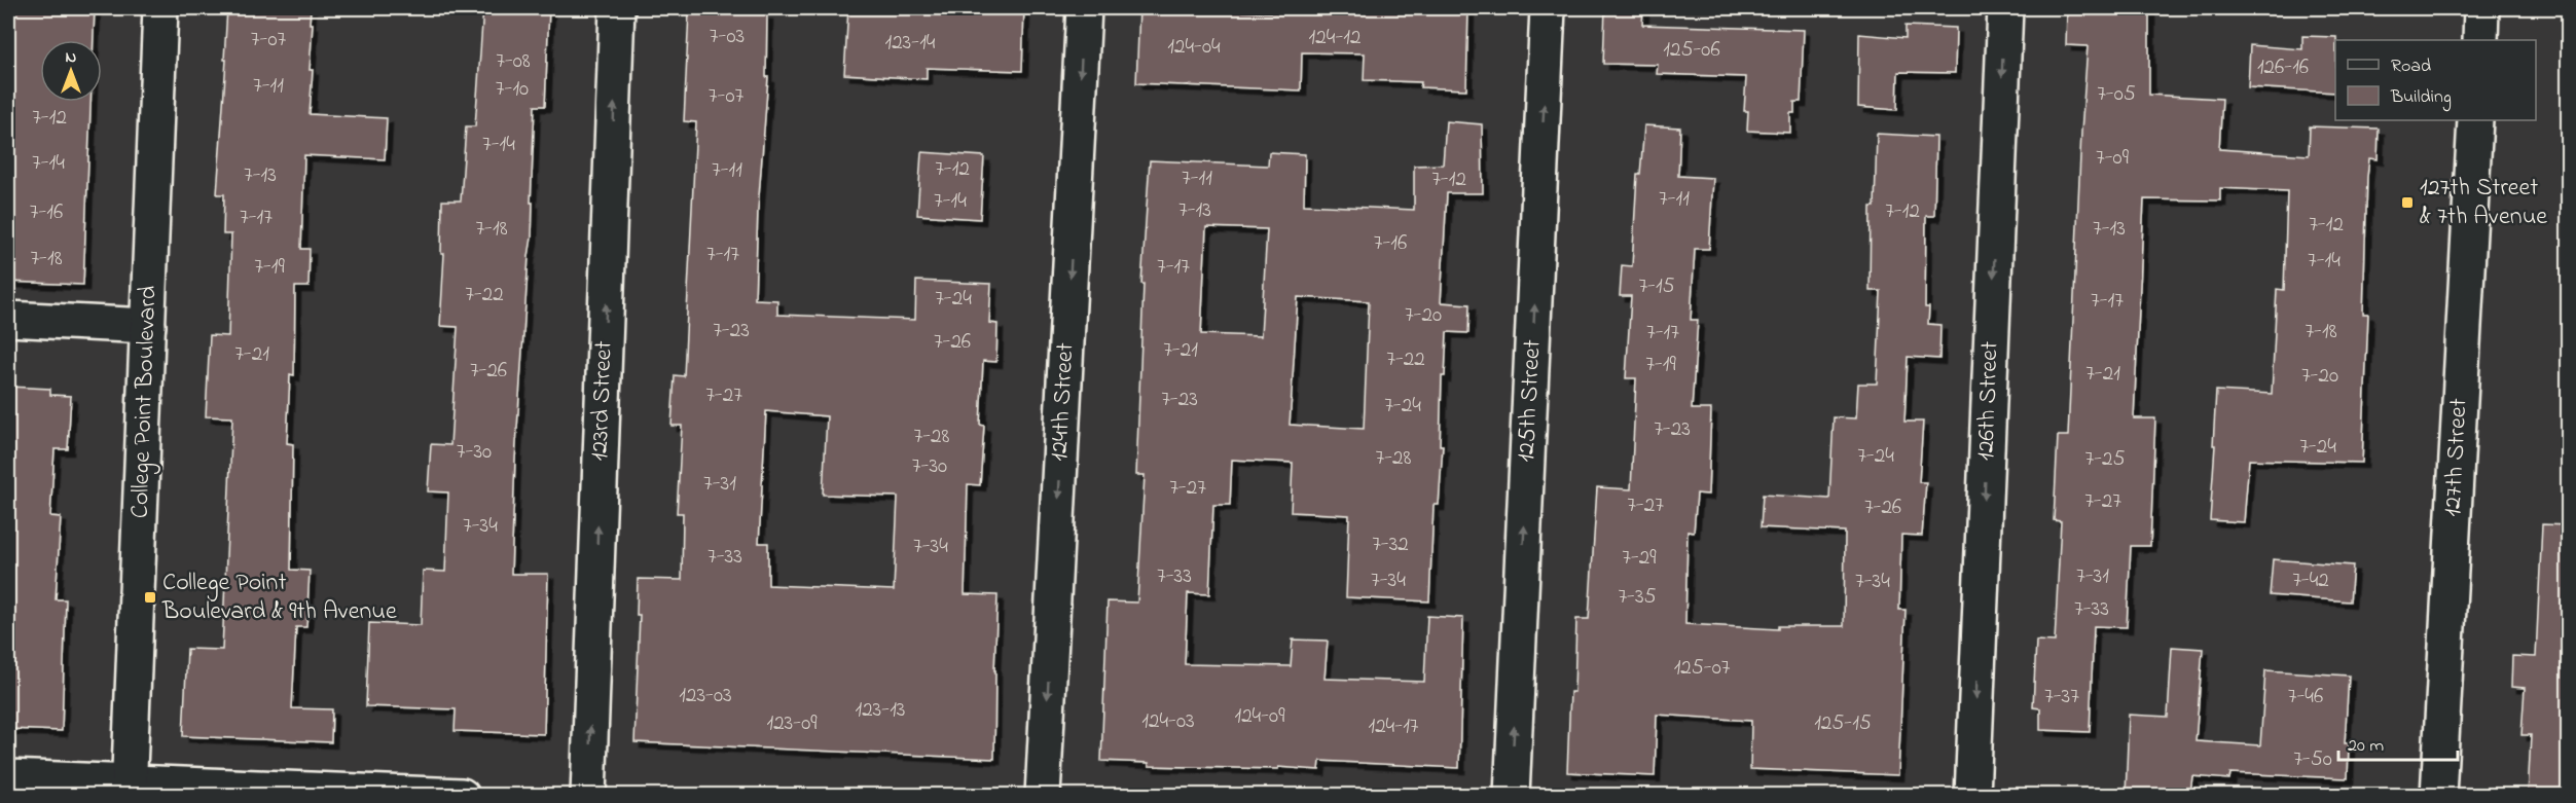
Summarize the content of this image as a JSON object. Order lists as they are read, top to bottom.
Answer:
{
  "streets": {
    "street": [
      "123rd Street",
      "125th Street",
      "126th Street",
      "College Point Boulevard",
      "124th Street",
      "127th Street"
    ]
  },
  "one_way": [
    "123rd Street",
    "125th Street",
    "126th Street",
    "124th Street"
  ],
  "places": {
    "transit": ["127th Street & 7th Avenue", "College Point Boulevard & 9th Avenue"]
  },
  "house_numbers": [
    "7-03",
    "124-12",
    "7-07",
    "123-14",
    "124-04",
    "125-06",
    "7-08",
    "126-16",
    "7-11",
    "7-10",
    "7-05",
    "7-07",
    "7-12",
    "7-14",
    "7-09",
    "7-14",
    "7-12",
    "7-11",
    "7-13",
    "7-11",
    "7-12",
    "7-11",
    "7-14",
    "7-13",
    "7-12",
    "7-16",
    "7-17",
    "7-12",
    "7-18",
    "7-13",
    "7-16",
    "7-17",
    "7-18",
    "7-14",
    "7-19",
    "7-17",
    "7-15",
    "7-22",
    "7-24",
    "7-17",
    "7-20",
    "7-23",
    "7-18",
    "7-17",
    "7-26",
    "7-21",
    "7-21",
    "7-22",
    "7-19",
    "7-26",
    "7-21",
    "7-20",
    "7-27",
    "7-23",
    "7-24",
    "7-23",
    "7-28",
    "7-24",
    "7-30",
    "7-24",
    "7-28",
    "7-25",
    "7-30",
    "7-31",
    "7-27",
    "7-27",
    "7-27",
    "7-26",
    "7-34",
    "7-32",
    "7-34",
    "7-33",
    "7-29",
    "7-33",
    "7-31",
    "7-34",
    "7-42",
    "7-34",
    "7-35",
    "7-33",
    "125-07",
    "123-03",
    "7-37",
    "7-46",
    "123-13",
    "124-09",
    "124-03",
    "123-09",
    "125-15",
    "124-17",
    "7-50"
  ],
  "legend": ["Road", "Building"],
  "scale_bar": "20 m",
  "north": "top"
}
